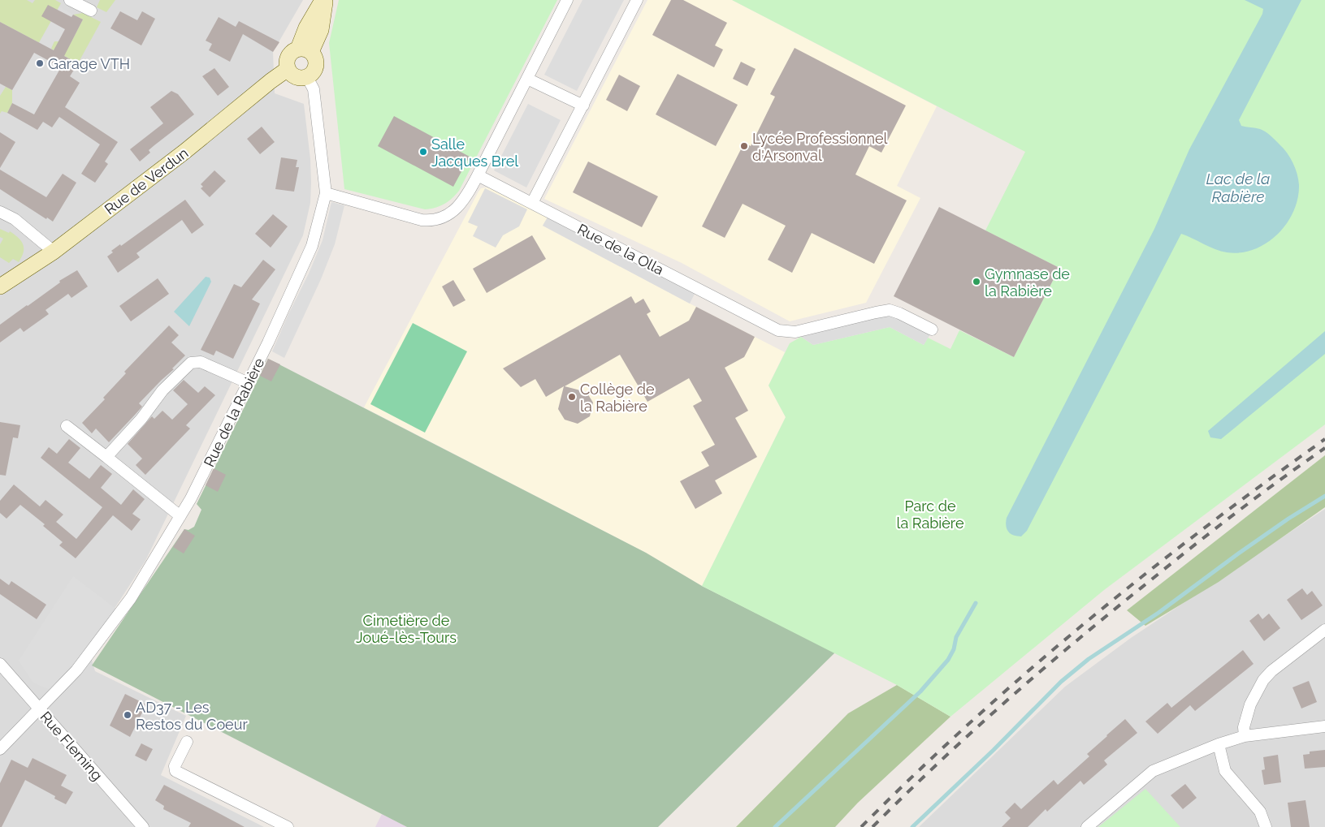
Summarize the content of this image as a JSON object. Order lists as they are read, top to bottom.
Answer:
{
  "streets": {
    "main road": ["Rue de Verdun"],
    "street": ["Rue de la Olla", "Rue de la Rabière", "Rue Fleming"]
  },
  "crossings": [
    ["Rue de Verdun", "Rue de la Rabière"],
    ["Rue de la Rabière", "Rue Fleming"]
  ],
  "water": ["Lac de la Rabière"],
  "parks": ["Parc de la Rabière", "Cimetière de Joué-lès-Tours"],
  "places": [
    "Garage VTH",
    "Lycée Professionnel d'Arsonval",
    "Salle Jacques Brel",
    "Gymnase de la Rabière",
    "Collège de la Rabière",
    "AD37 - Les Restos du Coeur"
  ]
}
